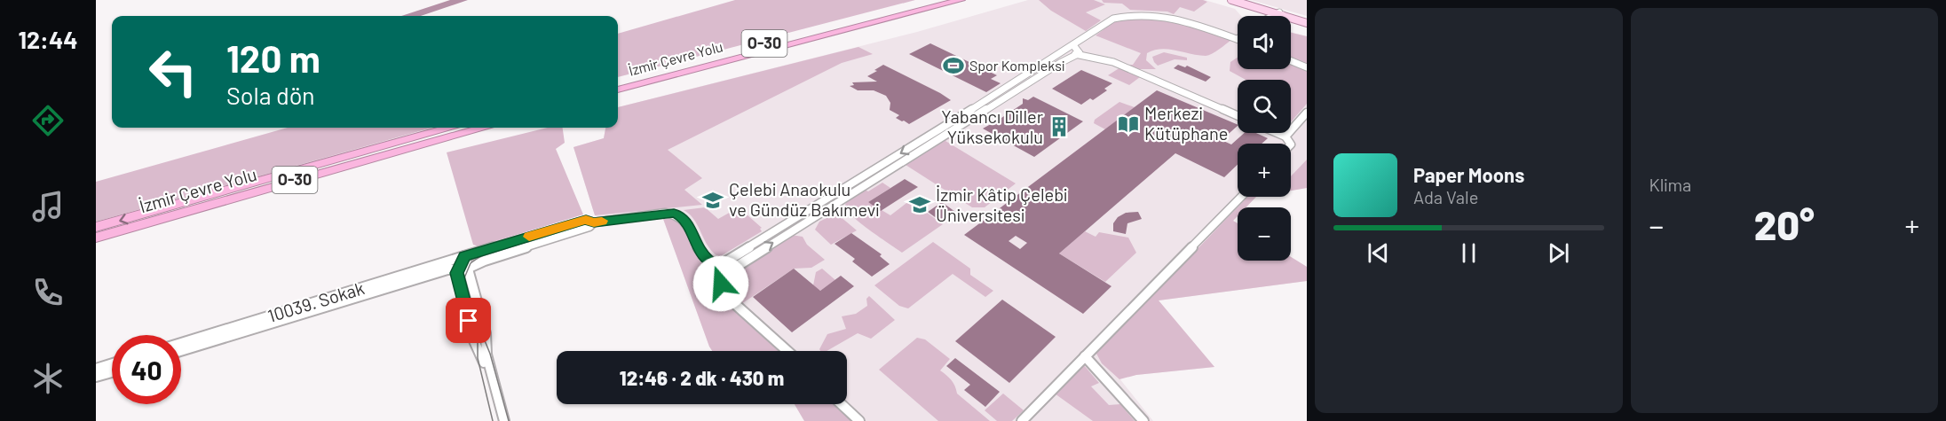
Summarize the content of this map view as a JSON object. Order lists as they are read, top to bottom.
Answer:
{
  "streets": {
    "highway": ["O-30", "İzmir Çevre Yolu"],
    "street": ["10039. Sokak"]
  },
  "places": {
    "sports": ["Spor Kompleksi"],
    "library": ["Merkezi Kütüphane"],
    "building": ["Yabancı Diller Yüksekokulu"],
    "school or university": ["Çelebi Anaokulu ve Gündüz Bakımevi", "İzmir Kâtip Çelebi Üniversitesi"]
  },
  "page": {
    "tabs": "12:44",
    "tile": "Klima",
    "map_buttons": ["+", "−"],
    "turn": ["120 m", "Sola dön"],
    "song": ["Paper Moons", "Ada Vale"],
    "heat": ["−", "20°", "+"],
    "limit": "40",
    "trip": "12:46 · 2 dk · 430 m"
  }
}
